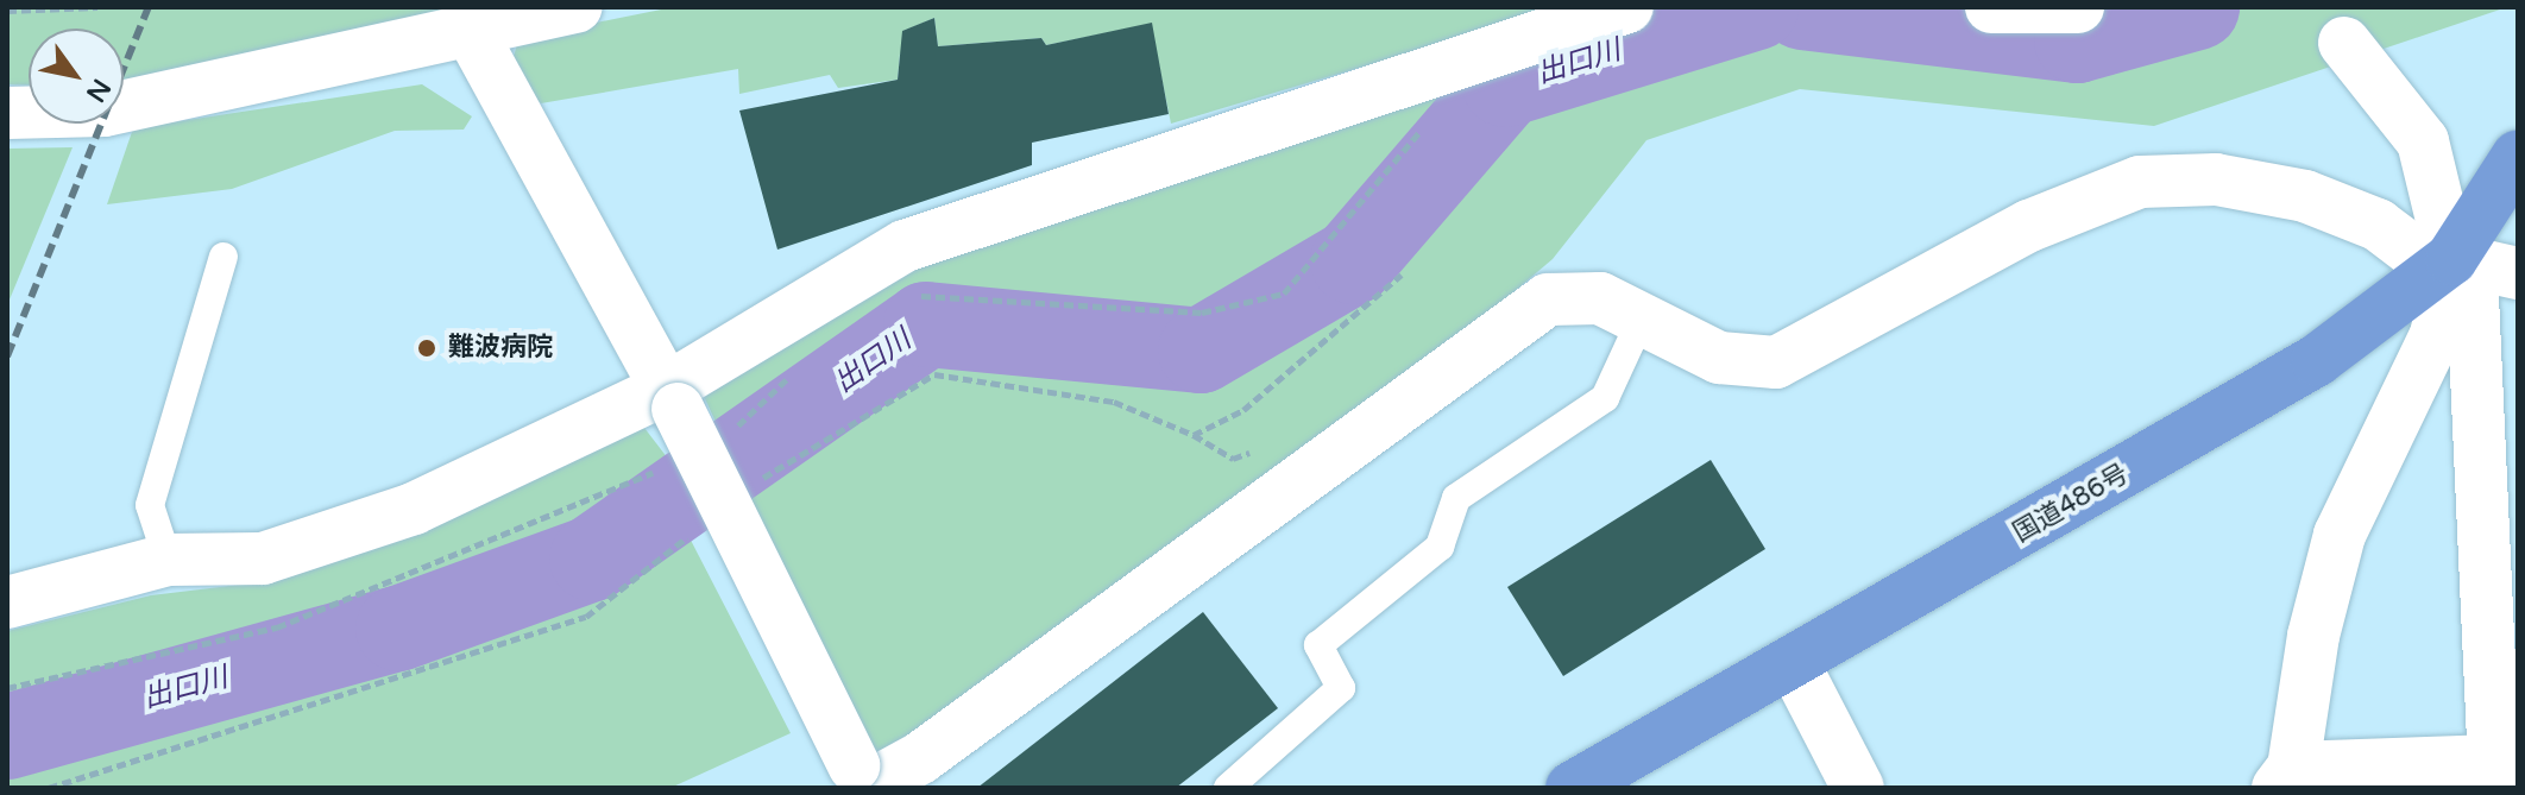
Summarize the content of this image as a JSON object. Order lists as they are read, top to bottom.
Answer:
{
  "streets": {
    "highway": ["国道486号"]
  },
  "water": ["出口川"],
  "places": ["難波病院"],
  "north": "bottom right"
}
